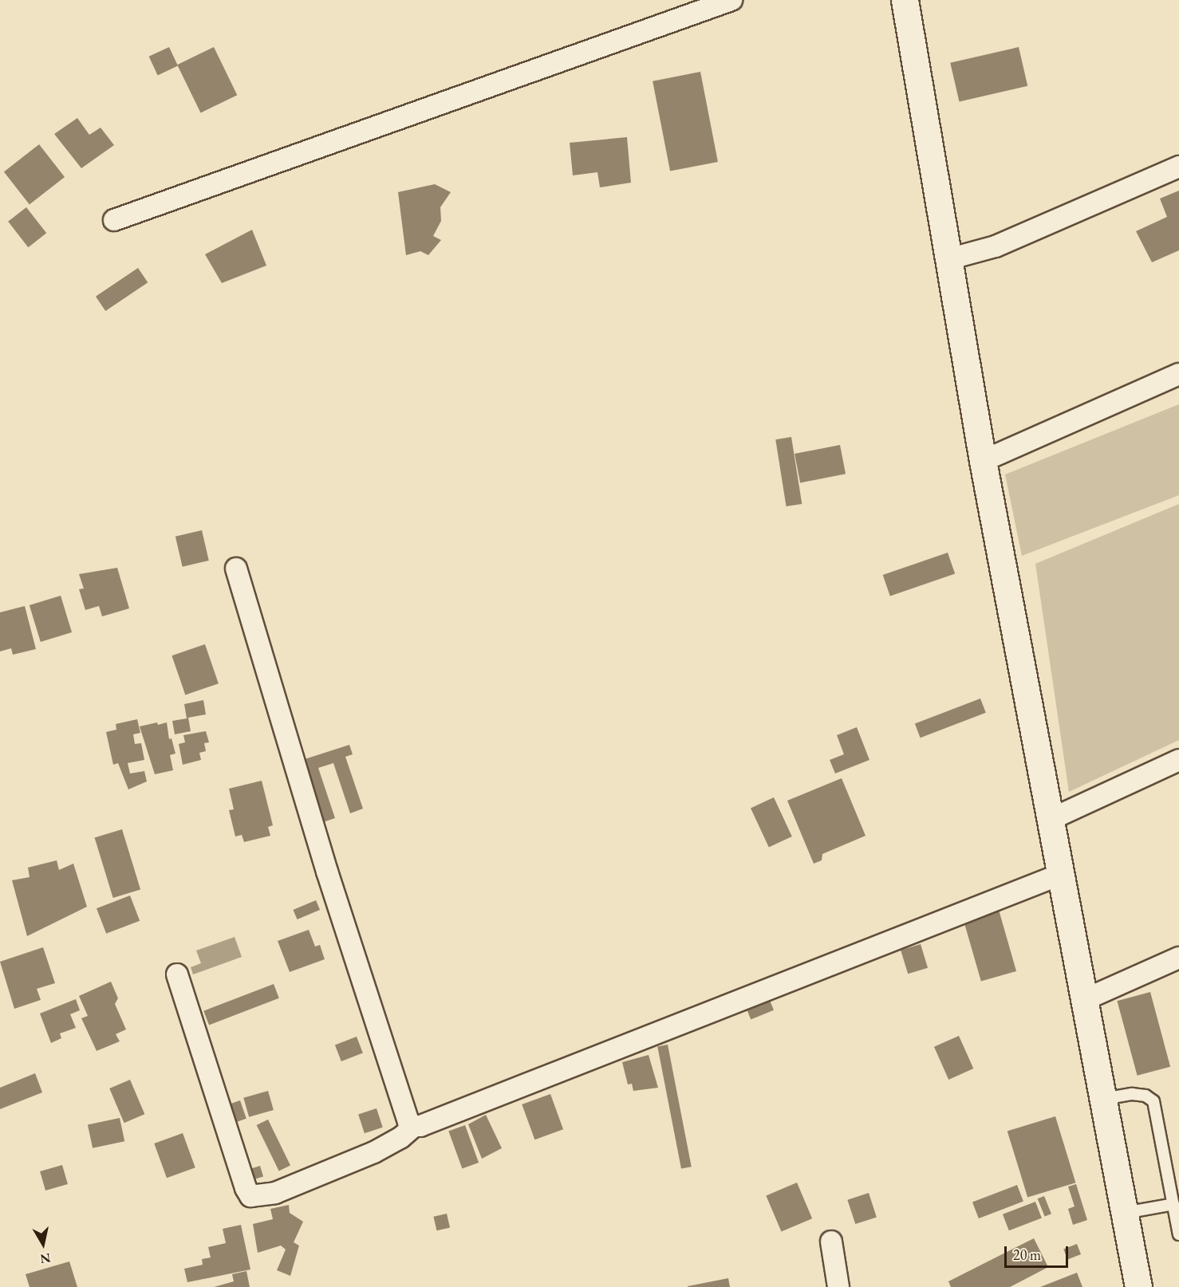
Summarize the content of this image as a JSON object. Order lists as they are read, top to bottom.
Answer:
{
  "scale_bar": "20 m",
  "north": "bottom"
}
